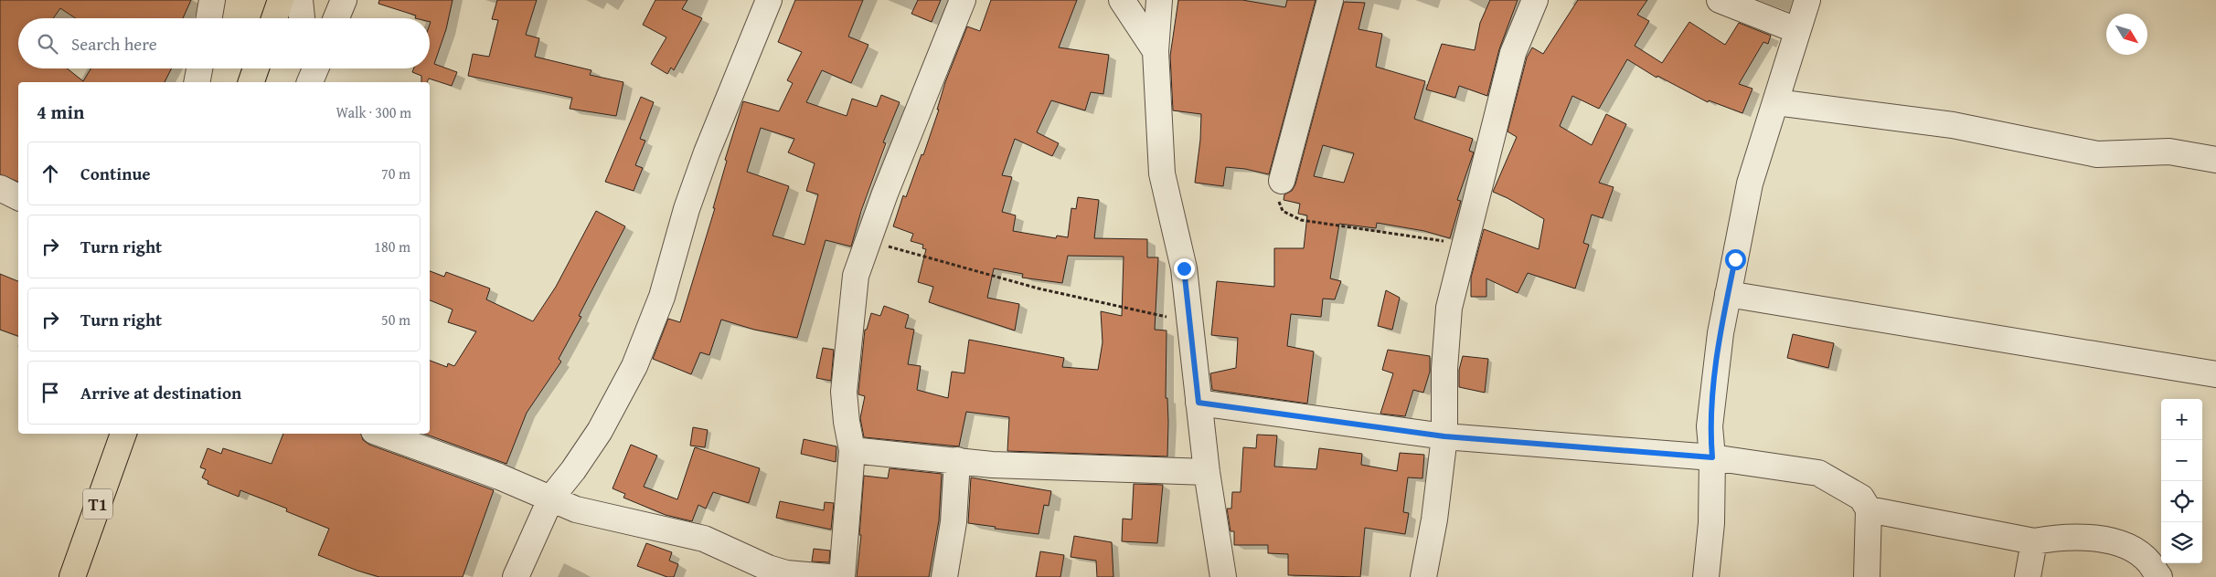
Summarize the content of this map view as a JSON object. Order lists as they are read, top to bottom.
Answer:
{
  "streets": {
    "highway": ["T1"]
  },
  "north": "bottom right",
  "page": {
    "search": "Search here",
    "heading": ["4 min", "Walk · 300 m"],
    "list": [
      ["Continue", "70 m"],
      ["Turn right", "180 m"],
      ["Turn right", "50 m"],
      "Arrive at destination"
    ],
    "map_buttons": ["+", "−"]
  }
}
